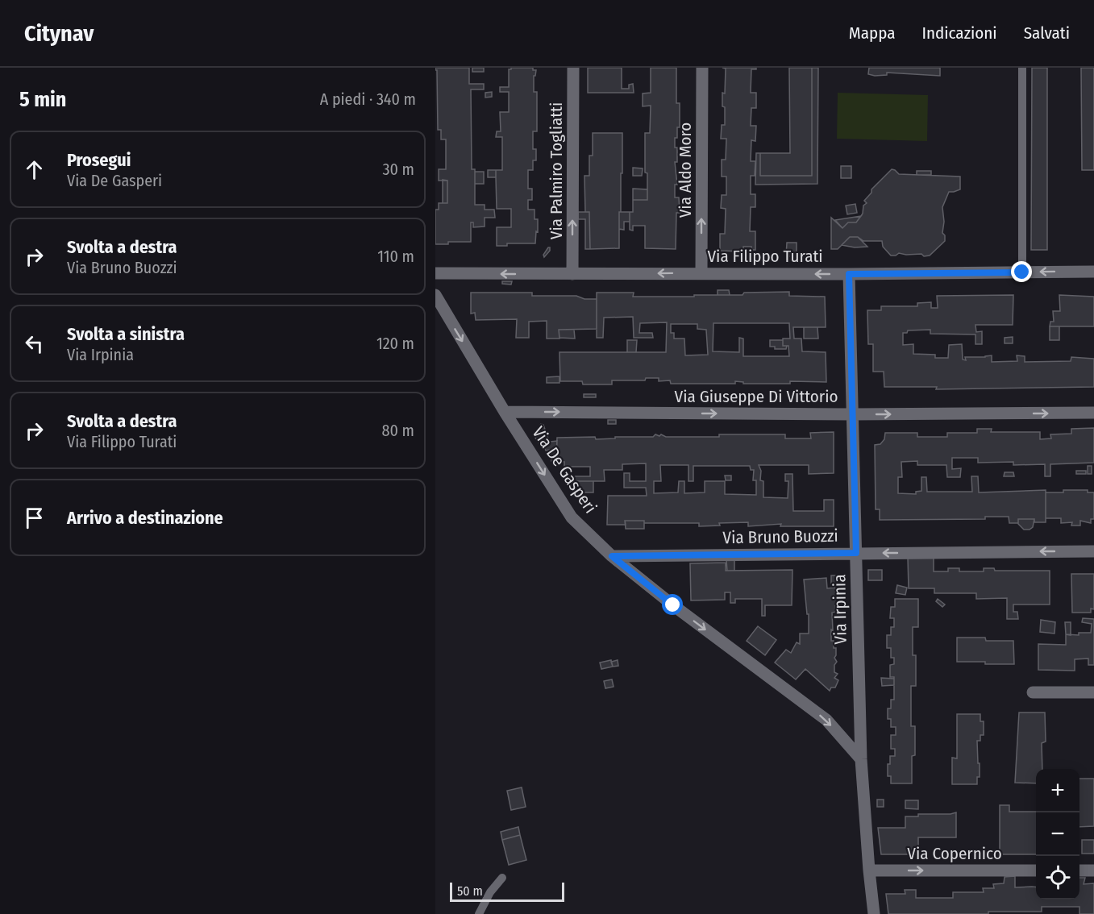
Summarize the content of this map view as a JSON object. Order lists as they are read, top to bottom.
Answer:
{
  "streets": {
    "street": [
      "Via Aldo Moro",
      "Via Palmiro Togliatti",
      "Via Filippo Turati",
      "Via Giuseppe Di Vittorio",
      "Via De Gasperi",
      "Via Bruno Buozzi",
      "Via Irpinia",
      "Via Copernico"
    ]
  },
  "crossings": [
    ["Via Aldo Moro", "Via Filippo Turati"],
    ["Via Palmiro Togliatti", "Via Filippo Turati"],
    ["Via Filippo Turati", "Via Irpinia"],
    ["Via Giuseppe Di Vittorio", "Via De Gasperi"],
    ["Via Giuseppe Di Vittorio", "Via Irpinia"],
    ["Via De Gasperi", "Via Bruno Buozzi"],
    ["Via De Gasperi", "Via Irpinia"],
    ["Via Bruno Buozzi", "Via Irpinia"],
    ["Via Irpinia", "Via Copernico"]
  ],
  "one_way": [
    "Via Aldo Moro",
    "Via Palmiro Togliatti",
    "Via Filippo Turati",
    "Via Giuseppe Di Vittorio",
    "Via De Gasperi",
    "Via Bruno Buozzi",
    "Via Copernico"
  ],
  "scale_bar": "50 m",
  "page": {
    "header": "Citynav",
    "nav": ["Mappa", "Indicazioni", "Salvati"],
    "heading": ["5 min", "A piedi · 340 m"],
    "list": [
      ["Prosegui", "Via De Gasperi", "30 m"],
      ["Svolta a destra", "Via Bruno Buozzi", "110 m"],
      ["Svolta a sinistra", "Via Irpinia", "120 m"],
      ["Svolta a destra", "Via Filippo Turati", "80 m"],
      "Arrivo a destinazione"
    ],
    "map_buttons": ["+", "−"],
    "scale": "50 m"
  }
}
